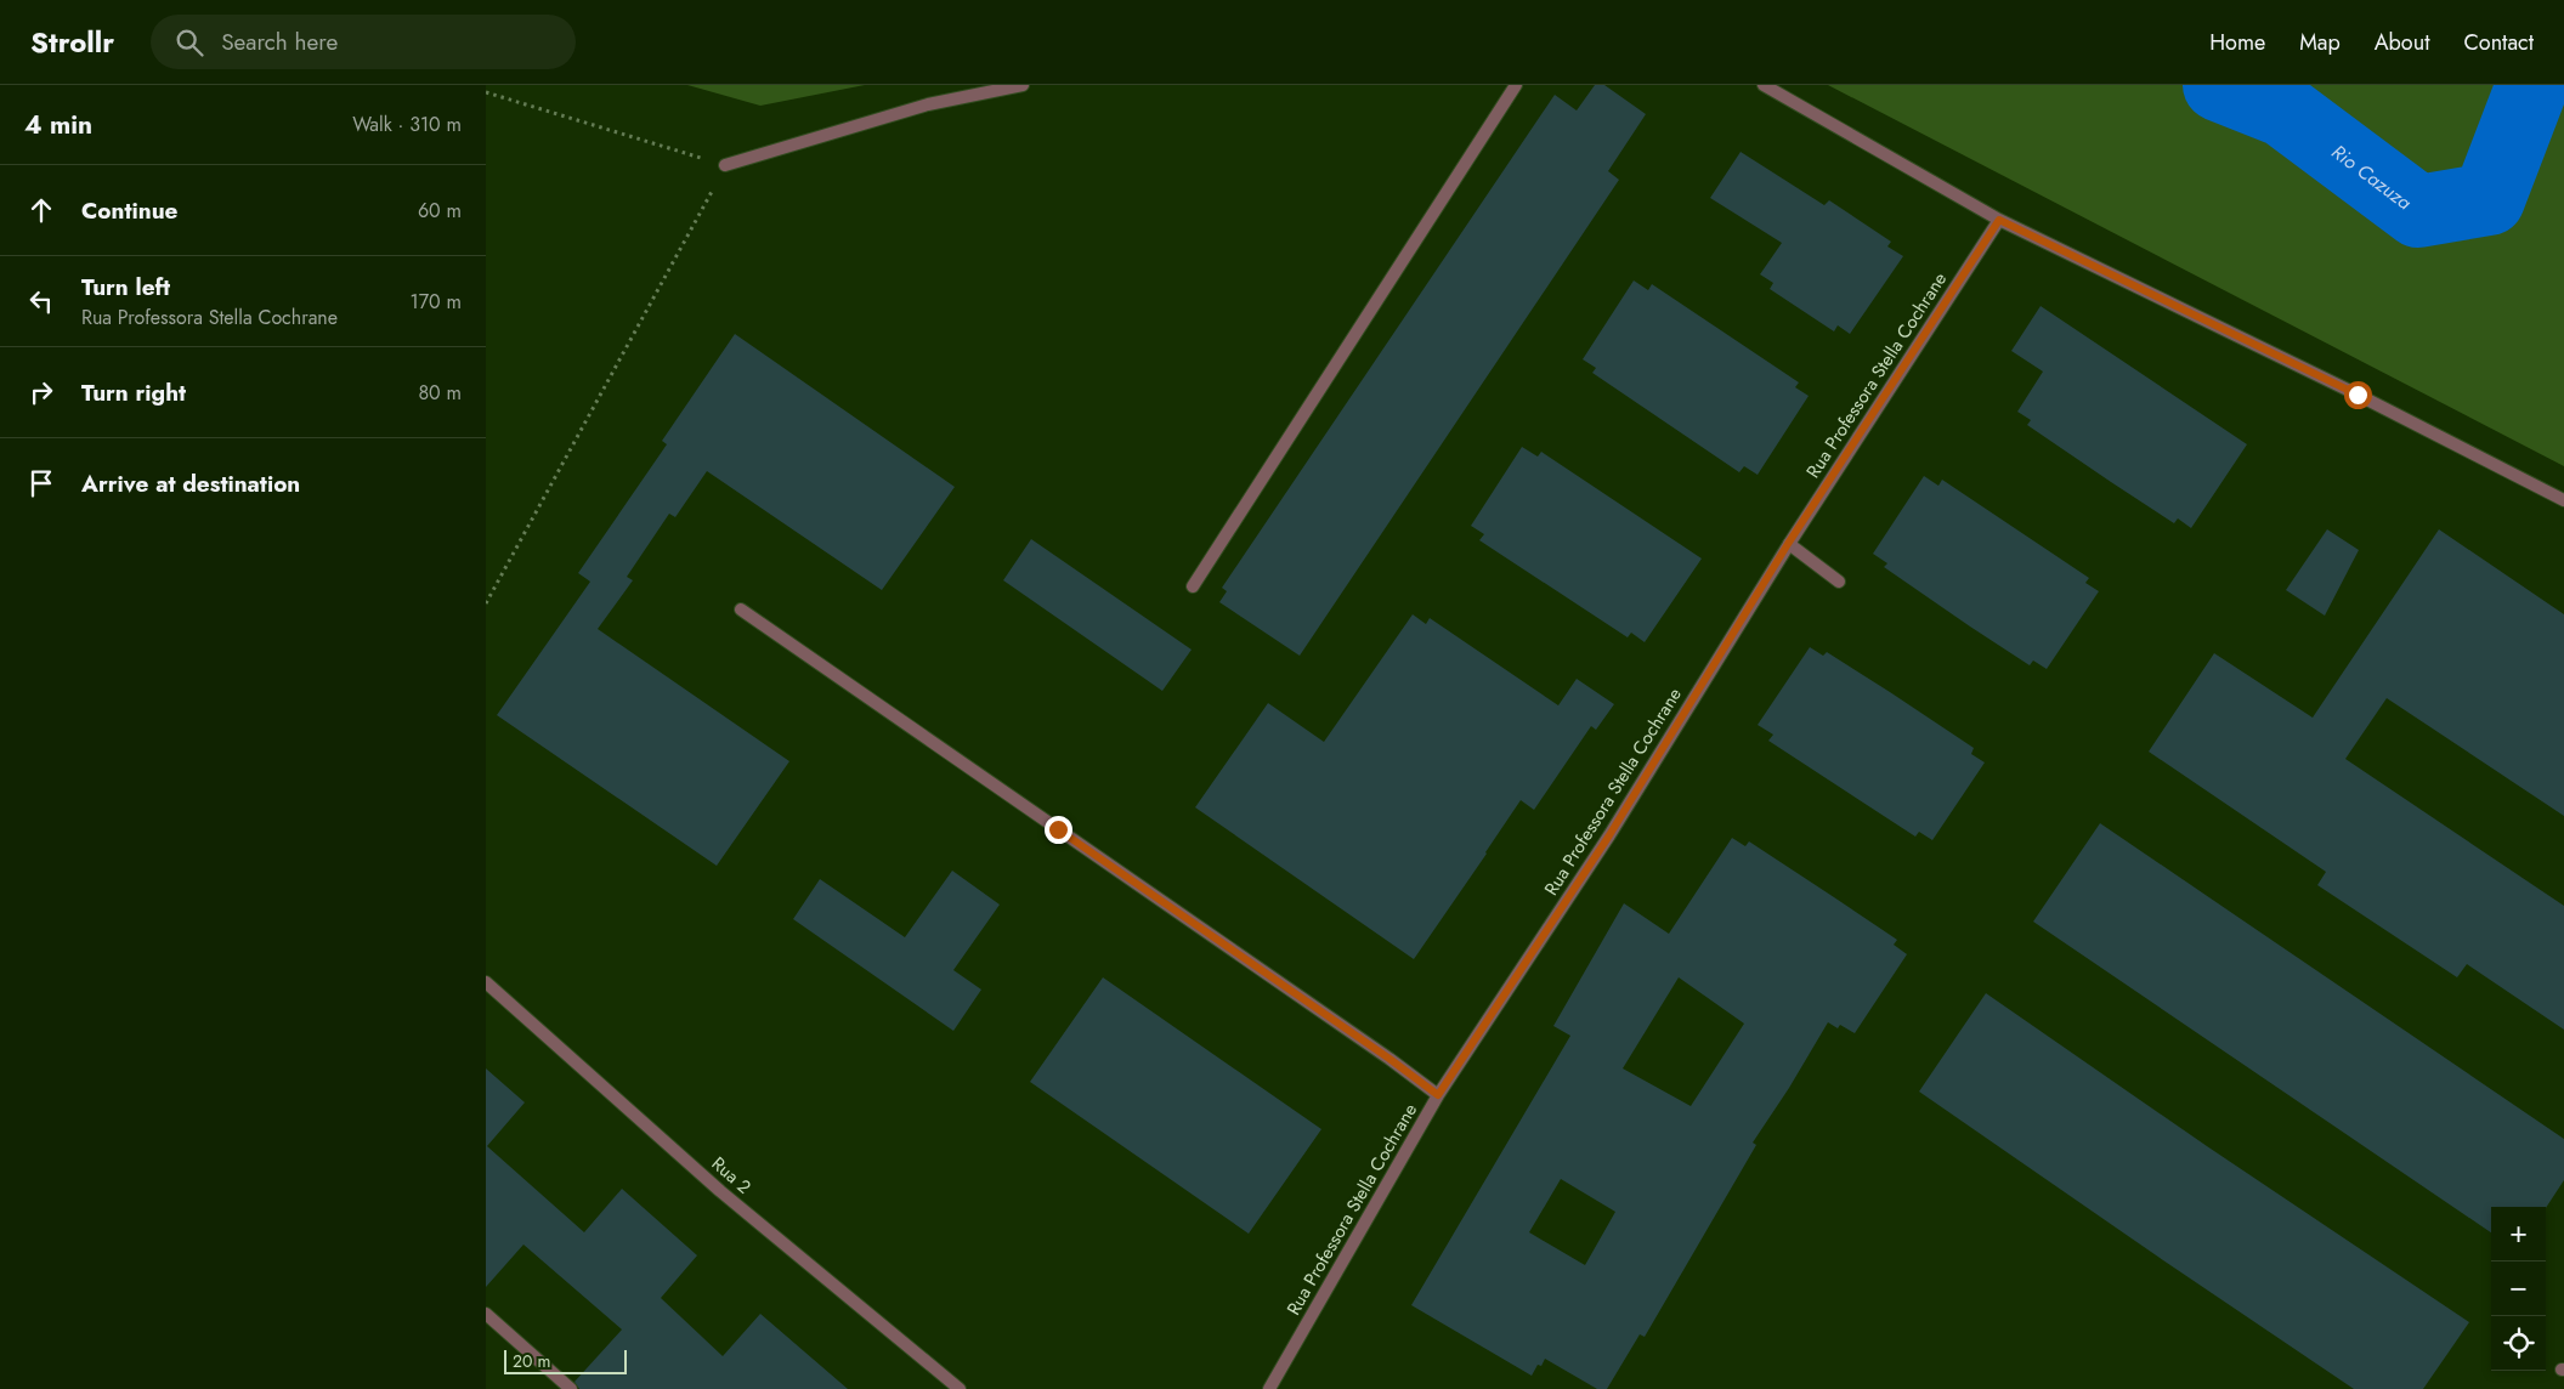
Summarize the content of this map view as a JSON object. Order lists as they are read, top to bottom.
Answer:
{
  "streets": {
    "street": ["Rua Professora Stella Cochrane", "Rua 2"]
  },
  "water": ["Rio Cazuza"],
  "scale_bar": "20 m",
  "page": {
    "header": "Strollr",
    "search": "Search here",
    "nav": [
      "Home",
      "Map",
      "About",
      "Contact"
    ],
    "heading": ["4 min", "Walk · 310 m"],
    "list": [
      ["Continue", "60 m"],
      ["Turn left", "Rua Professora Stella Cochrane", "170 m"],
      ["Turn right", "80 m"],
      "Arrive at destination"
    ],
    "map_buttons": ["+", "−"],
    "scale": "20 m"
  }
}
